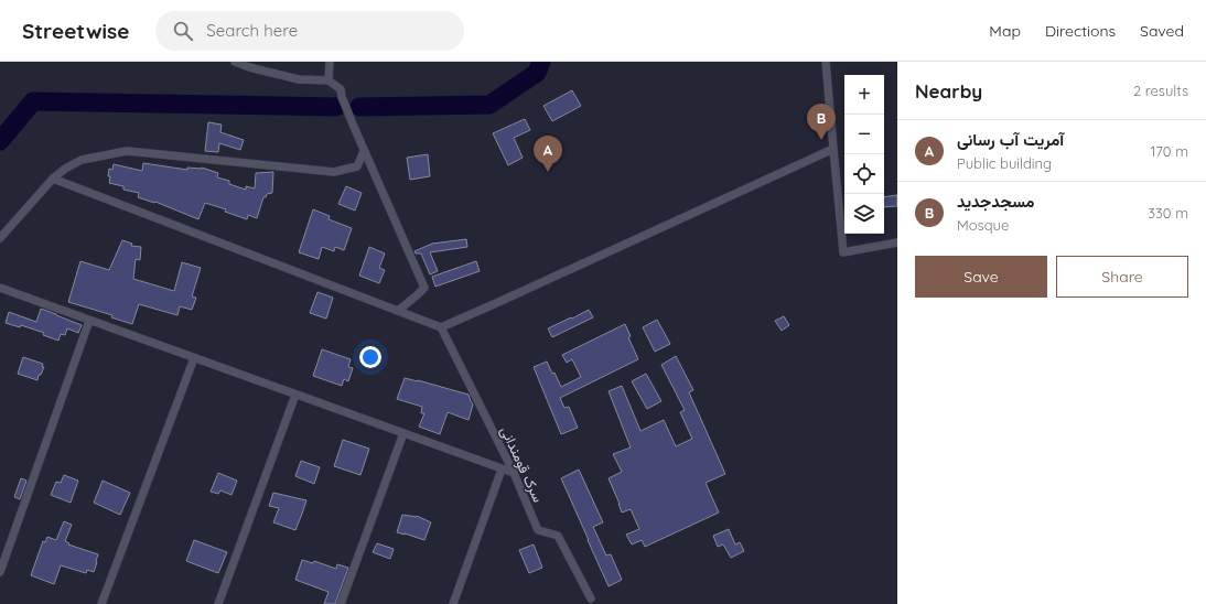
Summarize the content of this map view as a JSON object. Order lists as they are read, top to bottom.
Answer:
{
  "streets": {
    "street": ["سرک قومندانی"]
  },
  "page": {
    "header": "Streetwise",
    "search": "Search here",
    "nav": ["Map", "Directions", "Saved"],
    "heading": ["Nearby", "2 results"],
    "map_buttons": ["+", "−"],
    "pins": ["B", "A"],
    "list": [
      {
        "mark": "A",
        "name": "آمریت آب رسانی",
        "note": "Public building",
        "value": "170 m"
      },
      {
        "mark": "B",
        "name": "مسجدجدید",
        "note": "Mosque",
        "value": "330 m"
      }
    ],
    "buttons": ["Save", "Share"]
  }
}
